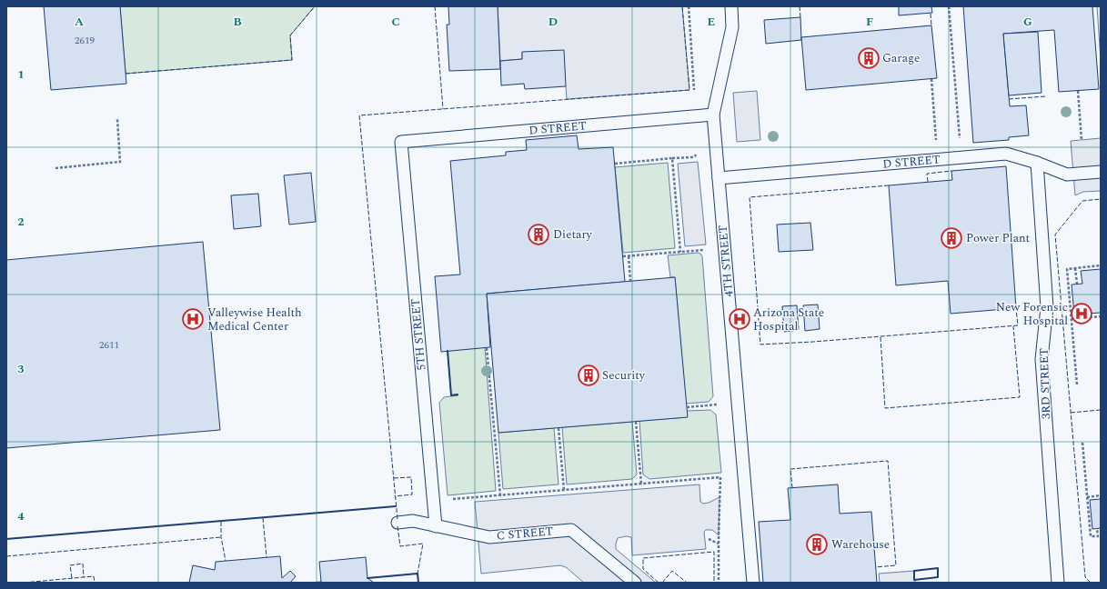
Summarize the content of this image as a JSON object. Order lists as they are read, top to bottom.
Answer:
{
  "streets": {
    "lane": [
      "D STREET",
      "4TH STREET",
      "5TH STREET",
      "3RD STREET",
      "C STREET"
    ]
  },
  "crossings": [
    ["D STREET", "4TH STREET"],
    ["D STREET", "5TH STREET"],
    ["D STREET", "3RD STREET"],
    ["5TH STREET", "C STREET"]
  ],
  "places": {
    "building": [
      "Garage",
      "Dietary",
      "Power Plant",
      "Security",
      "Warehouse"
    ],
    "hospital": ["New Forensic Hospital", "Valleywise Health Medical Center", "Arizona State Hospital"]
  },
  "house_numbers": ["2619", "2611"],
  "grid": {
    "columns": [
      "A",
      "B",
      "C",
      "D",
      "E",
      "F",
      "G"
    ],
    "rows": [
      "1",
      "2",
      "3",
      "4"
    ]
  }
}
